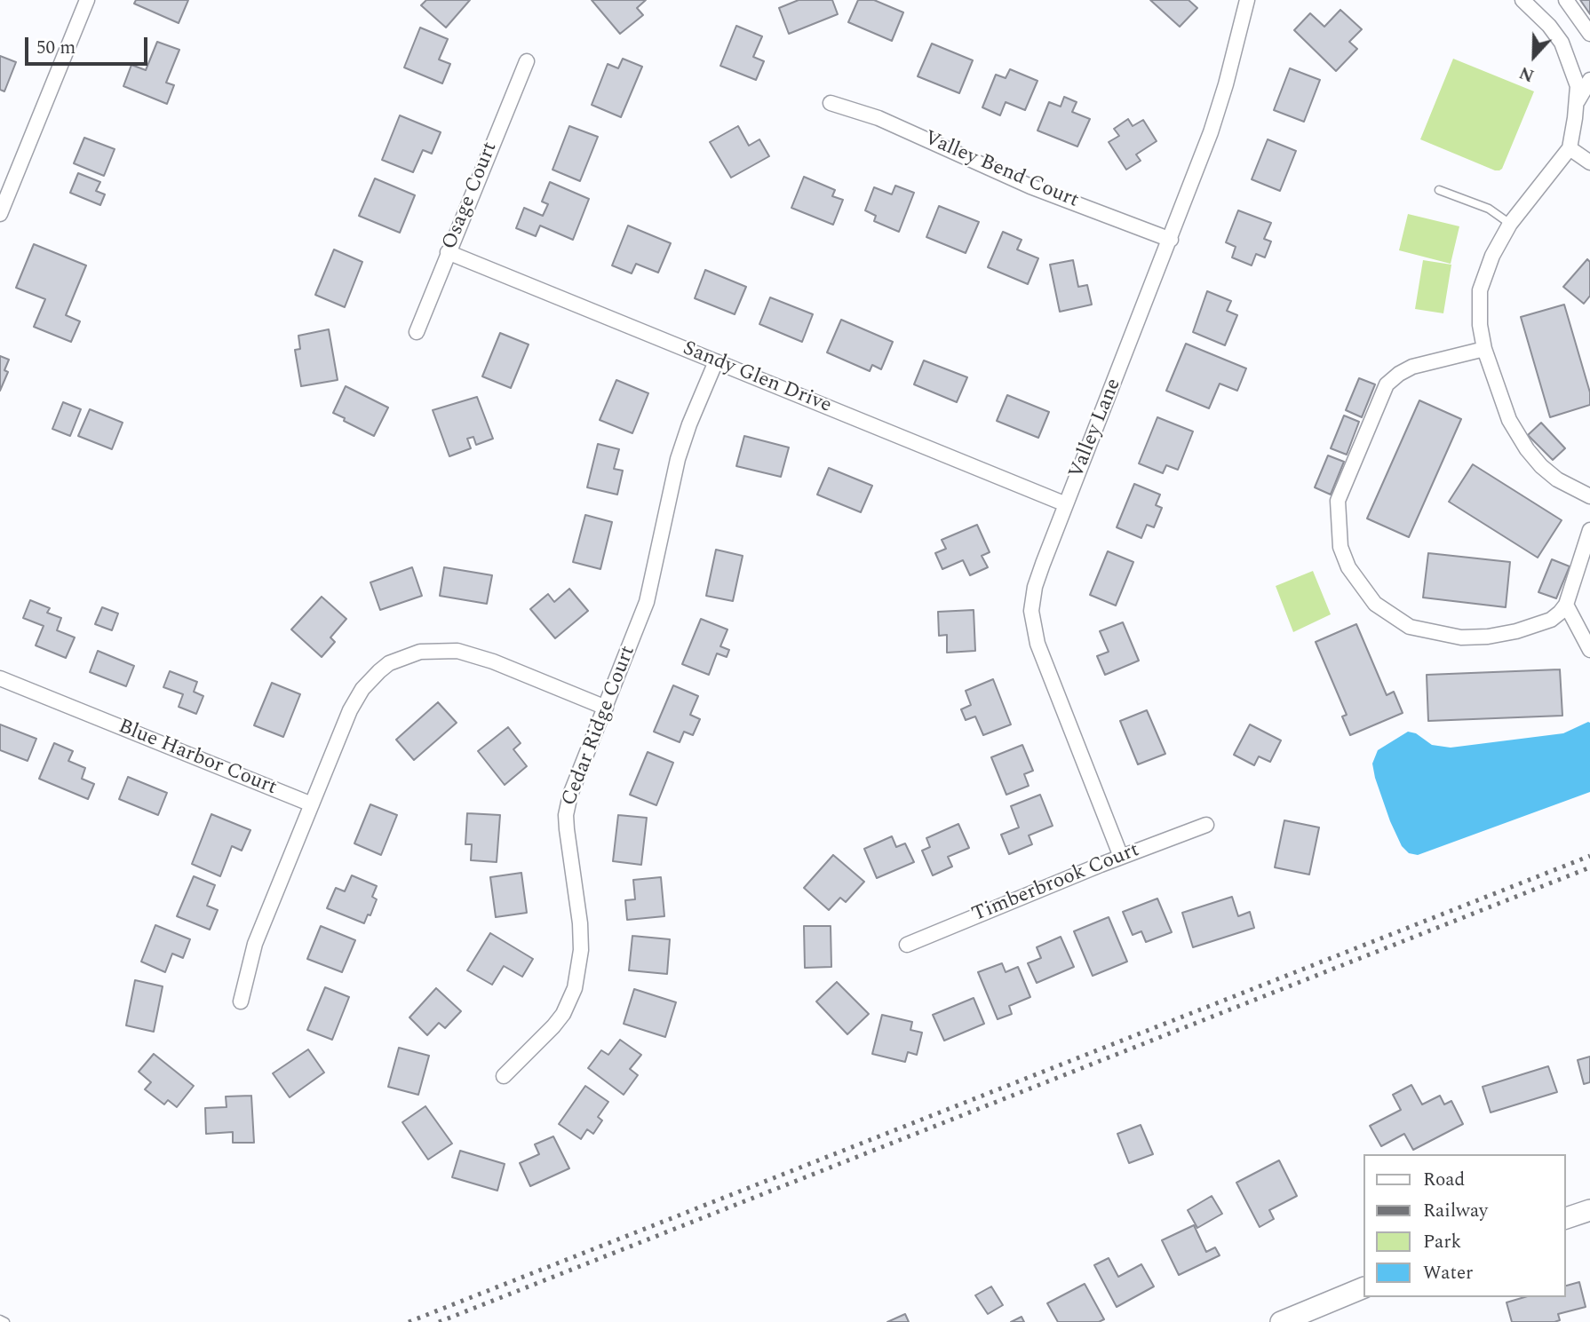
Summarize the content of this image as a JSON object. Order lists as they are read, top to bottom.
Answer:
{
  "streets": {
    "street": [
      "Valley Bend Court",
      "Osage Court",
      "Sandy Glen Drive",
      "Valley Lane",
      "Cedar Ridge Court",
      "Blue Harbor Court",
      "Timberbrook Court"
    ]
  },
  "crossings": [
    ["Valley Bend Court", "Valley Lane"],
    ["Osage Court", "Sandy Glen Drive"],
    ["Sandy Glen Drive", "Valley Lane"],
    ["Sandy Glen Drive", "Cedar Ridge Court"],
    ["Valley Lane", "Timberbrook Court"]
  ],
  "legend": [
    "Road",
    "Railway",
    "Park",
    "Water"
  ],
  "scale_bar": "50 m",
  "north": "bottom"
}
